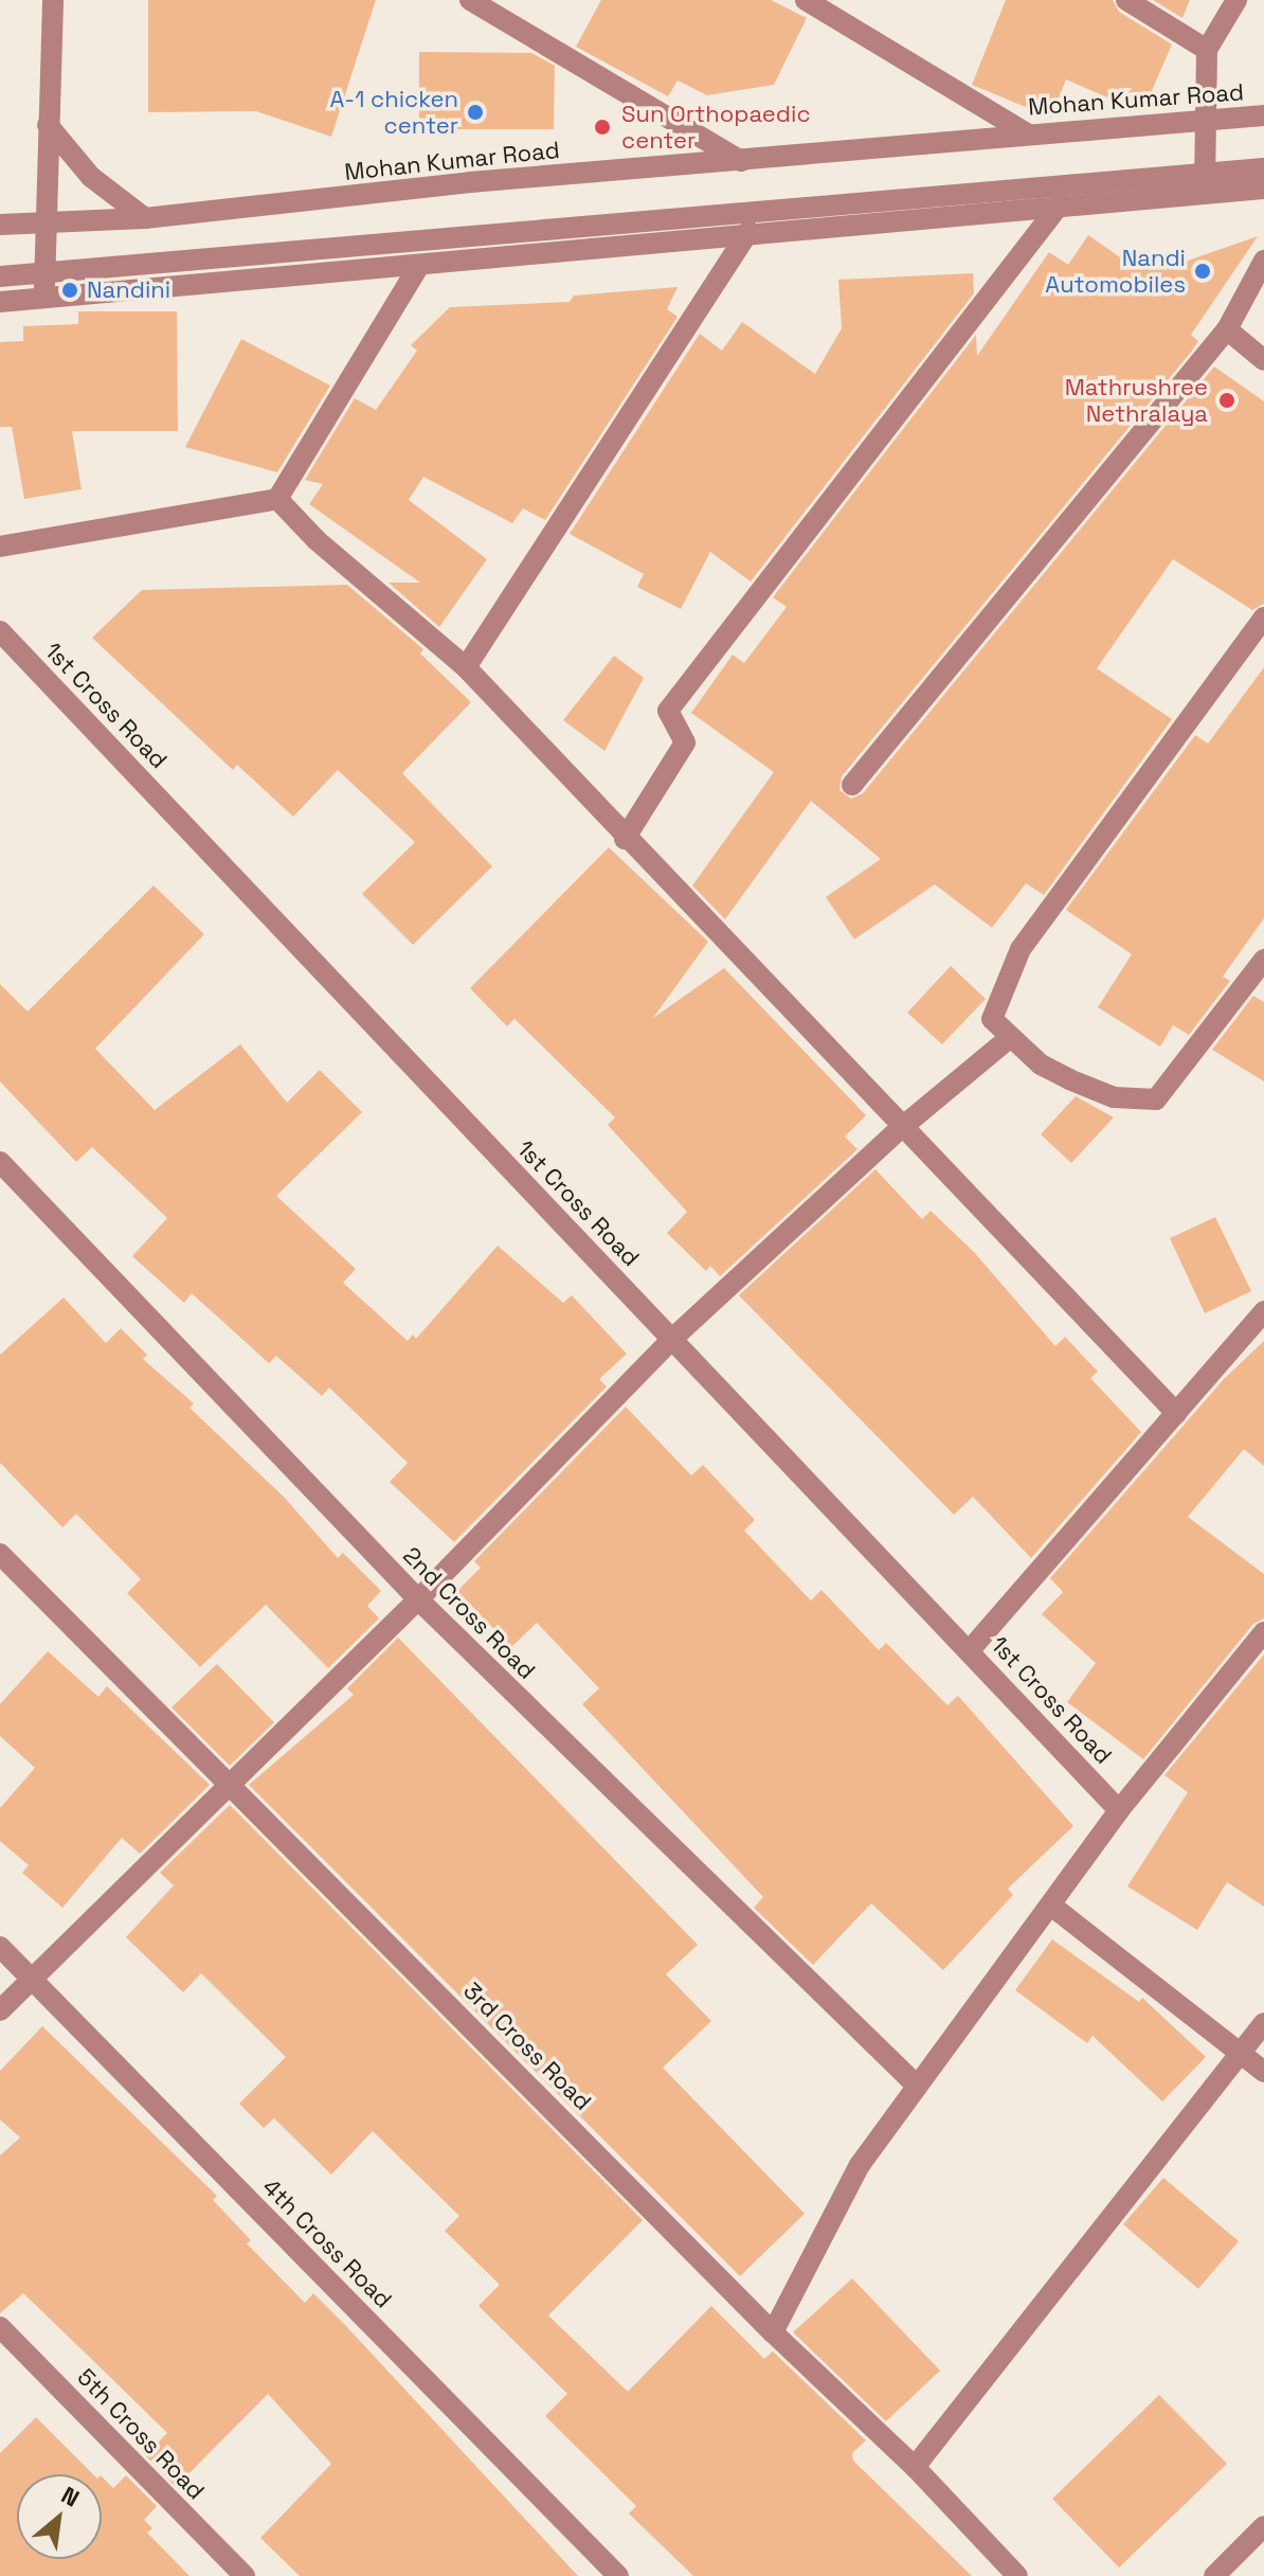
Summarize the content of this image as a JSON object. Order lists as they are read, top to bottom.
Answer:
{
  "streets": {
    "street": [
      "Mohan Kumar Road",
      "1st Cross Road",
      "2nd Cross Road",
      "3rd Cross Road",
      "4th Cross Road",
      "5th Cross Road"
    ]
  },
  "places": [
    "A-1 chicken center",
    "Sun Orthopaedic center",
    "Nandi Automobiles",
    "Nandini",
    "Mathrushree Nethralaya"
  ],
  "north": "top right"
}
